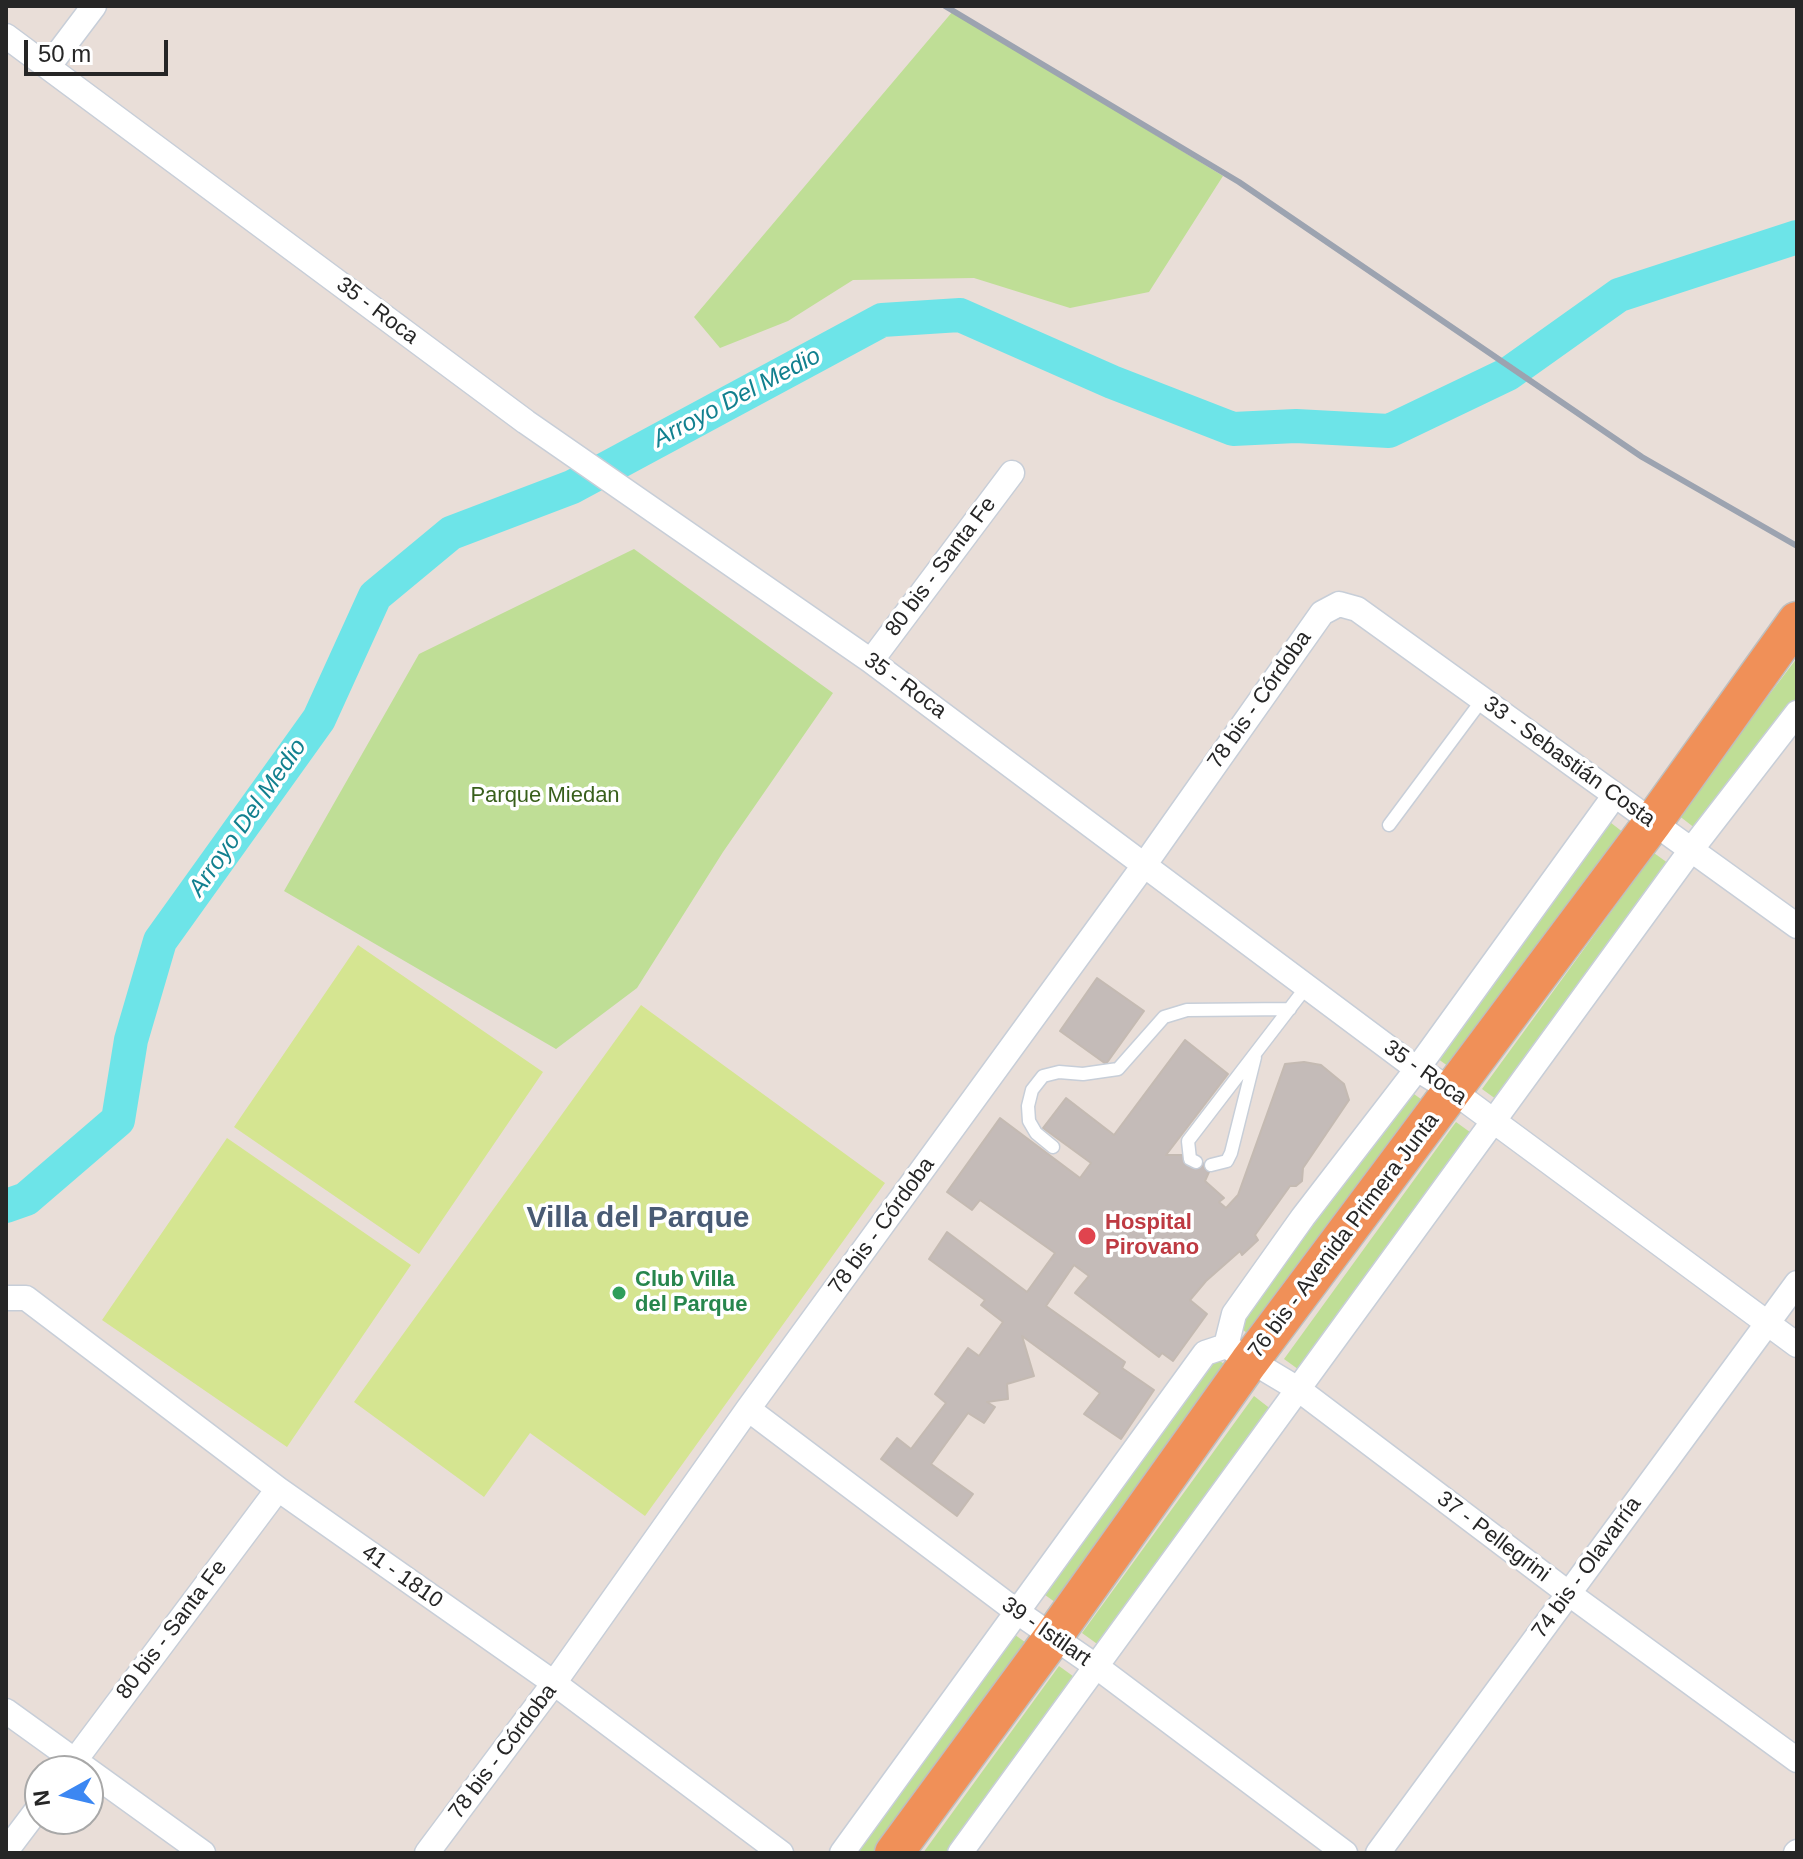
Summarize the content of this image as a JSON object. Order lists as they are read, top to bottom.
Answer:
{
  "streets": {
    "highway": ["76 bis - Avenida Primera Junta"],
    "street": [
      "35 - Roca",
      "80 bis - Santa Fe",
      "78 bis - Córdoba",
      "33 - Sebastián Costa",
      "37 - Pellegrini",
      "74 bis - Olavarría",
      "41 - 1810",
      "39 - Istilart"
    ]
  },
  "crossings": [
    ["35 - Roca", "80 bis - Santa Fe"],
    ["35 - Roca", "78 bis - Córdoba"],
    ["35 - Roca", "76 bis - Avenida Primera Junta"],
    ["35 - Roca", "74 bis - Olavarría"],
    ["80 bis - Santa Fe", "41 - 1810"],
    ["78 bis - Córdoba", "33 - Sebastián Costa"],
    ["78 bis - Córdoba", "41 - 1810"],
    ["78 bis - Córdoba", "39 - Istilart"],
    ["33 - Sebastián Costa", "76 bis - Avenida Primera Junta"],
    ["76 bis - Avenida Primera Junta", "37 - Pellegrini"],
    ["76 bis - Avenida Primera Junta", "39 - Istilart"],
    ["37 - Pellegrini", "74 bis - Olavarría"]
  ],
  "districts": ["Villa del Parque"],
  "water": ["Arroyo Del Medio"],
  "parks": ["Parque Miedan"],
  "places": ["Hospital Pirovano", "Club Villa del Parque"],
  "scale_bar": "50 m",
  "north": "left"
}
